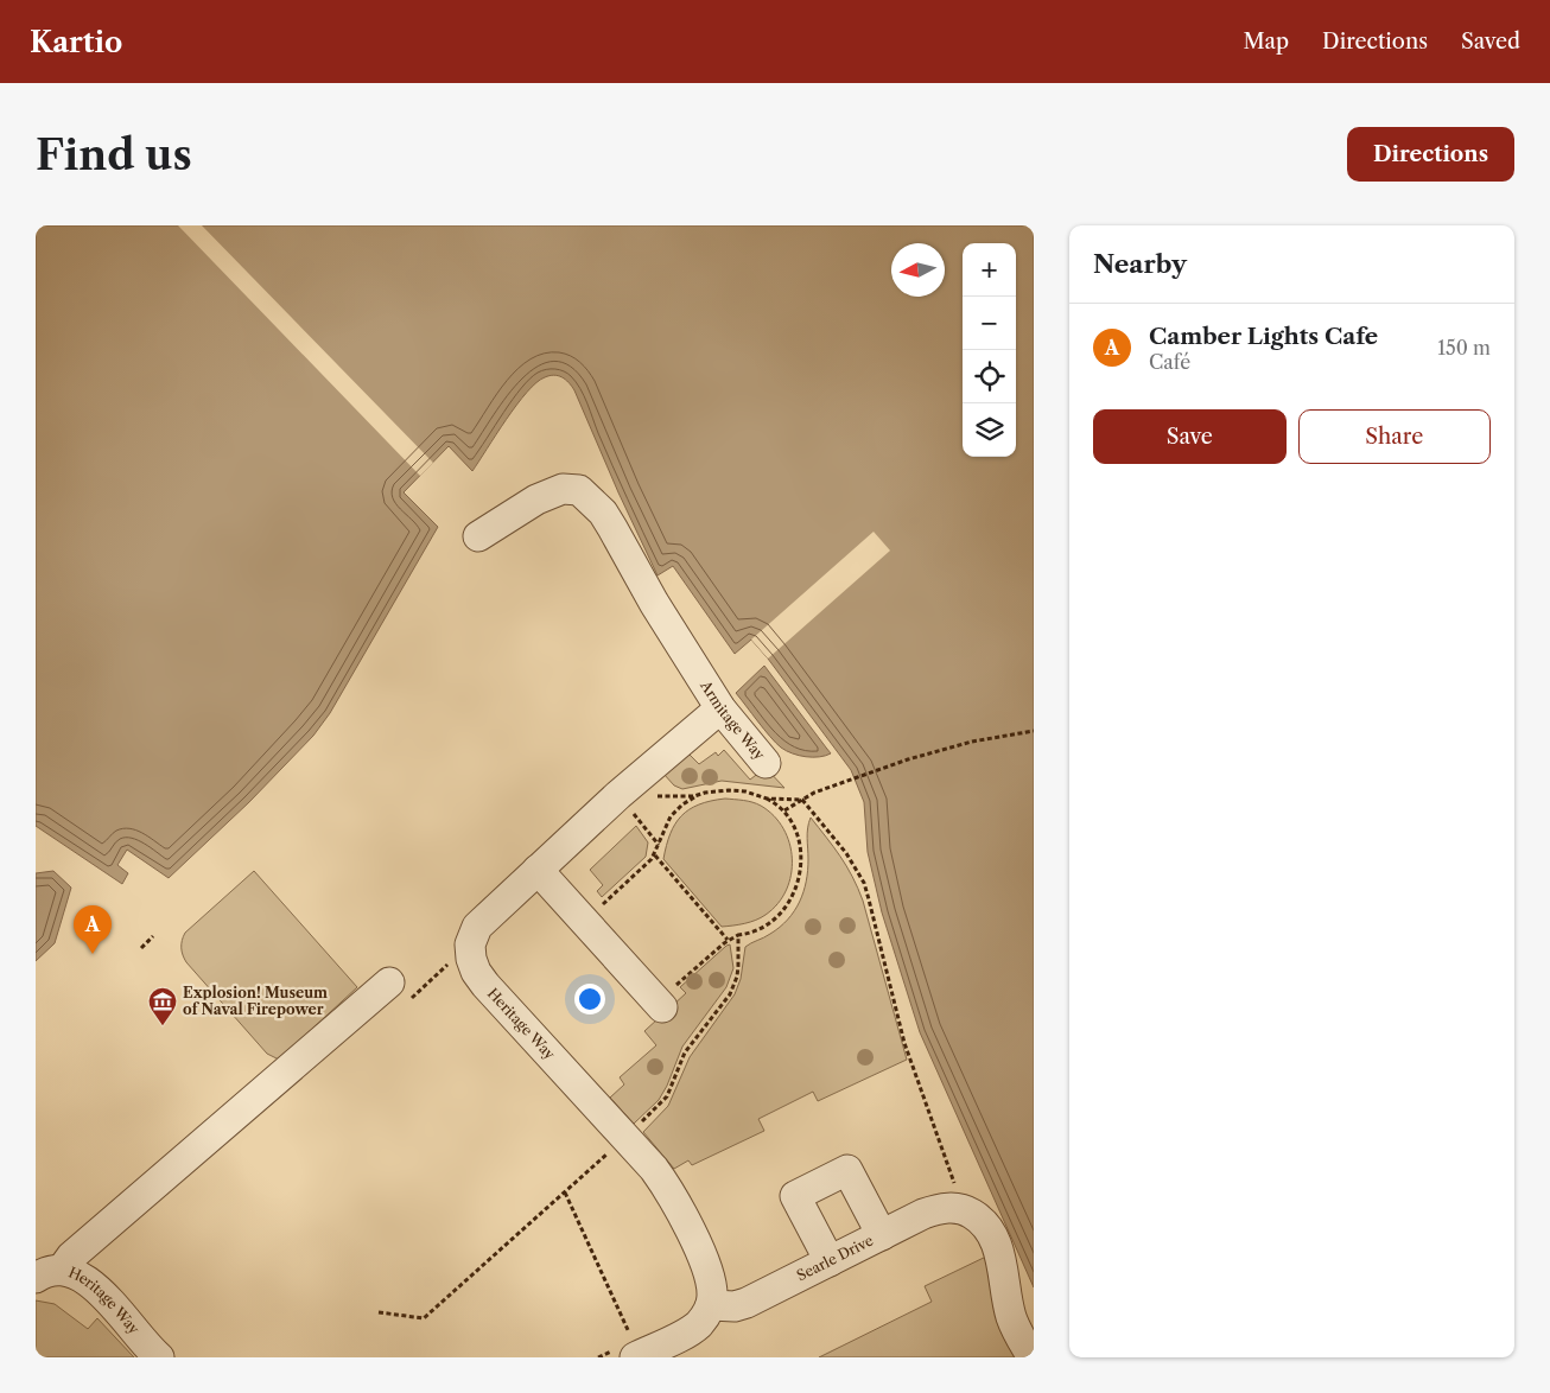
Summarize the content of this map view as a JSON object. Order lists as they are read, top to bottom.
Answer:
{
  "streets": {
    "street": ["Armitage Way", "Heritage Way", "Searle Drive"]
  },
  "crossings": [
    ["Heritage Way", "Searle Drive"]
  ],
  "places": {
    "museum": ["Explosion! Museum of Naval Firepower"]
  },
  "north": "left",
  "page": {
    "header": "Kartio",
    "nav": ["Map", "Directions", "Saved"],
    "buttons": [
      "Directions",
      ["Save", "Share"]
    ],
    "title": "Find us",
    "heading": "Nearby",
    "map_buttons": ["+", "−"],
    "list": [
      {
        "mark": "A",
        "name": "Camber Lights Cafe",
        "note": "Café",
        "value": "150 m"
      }
    ],
    "pins": "A"
  }
}
